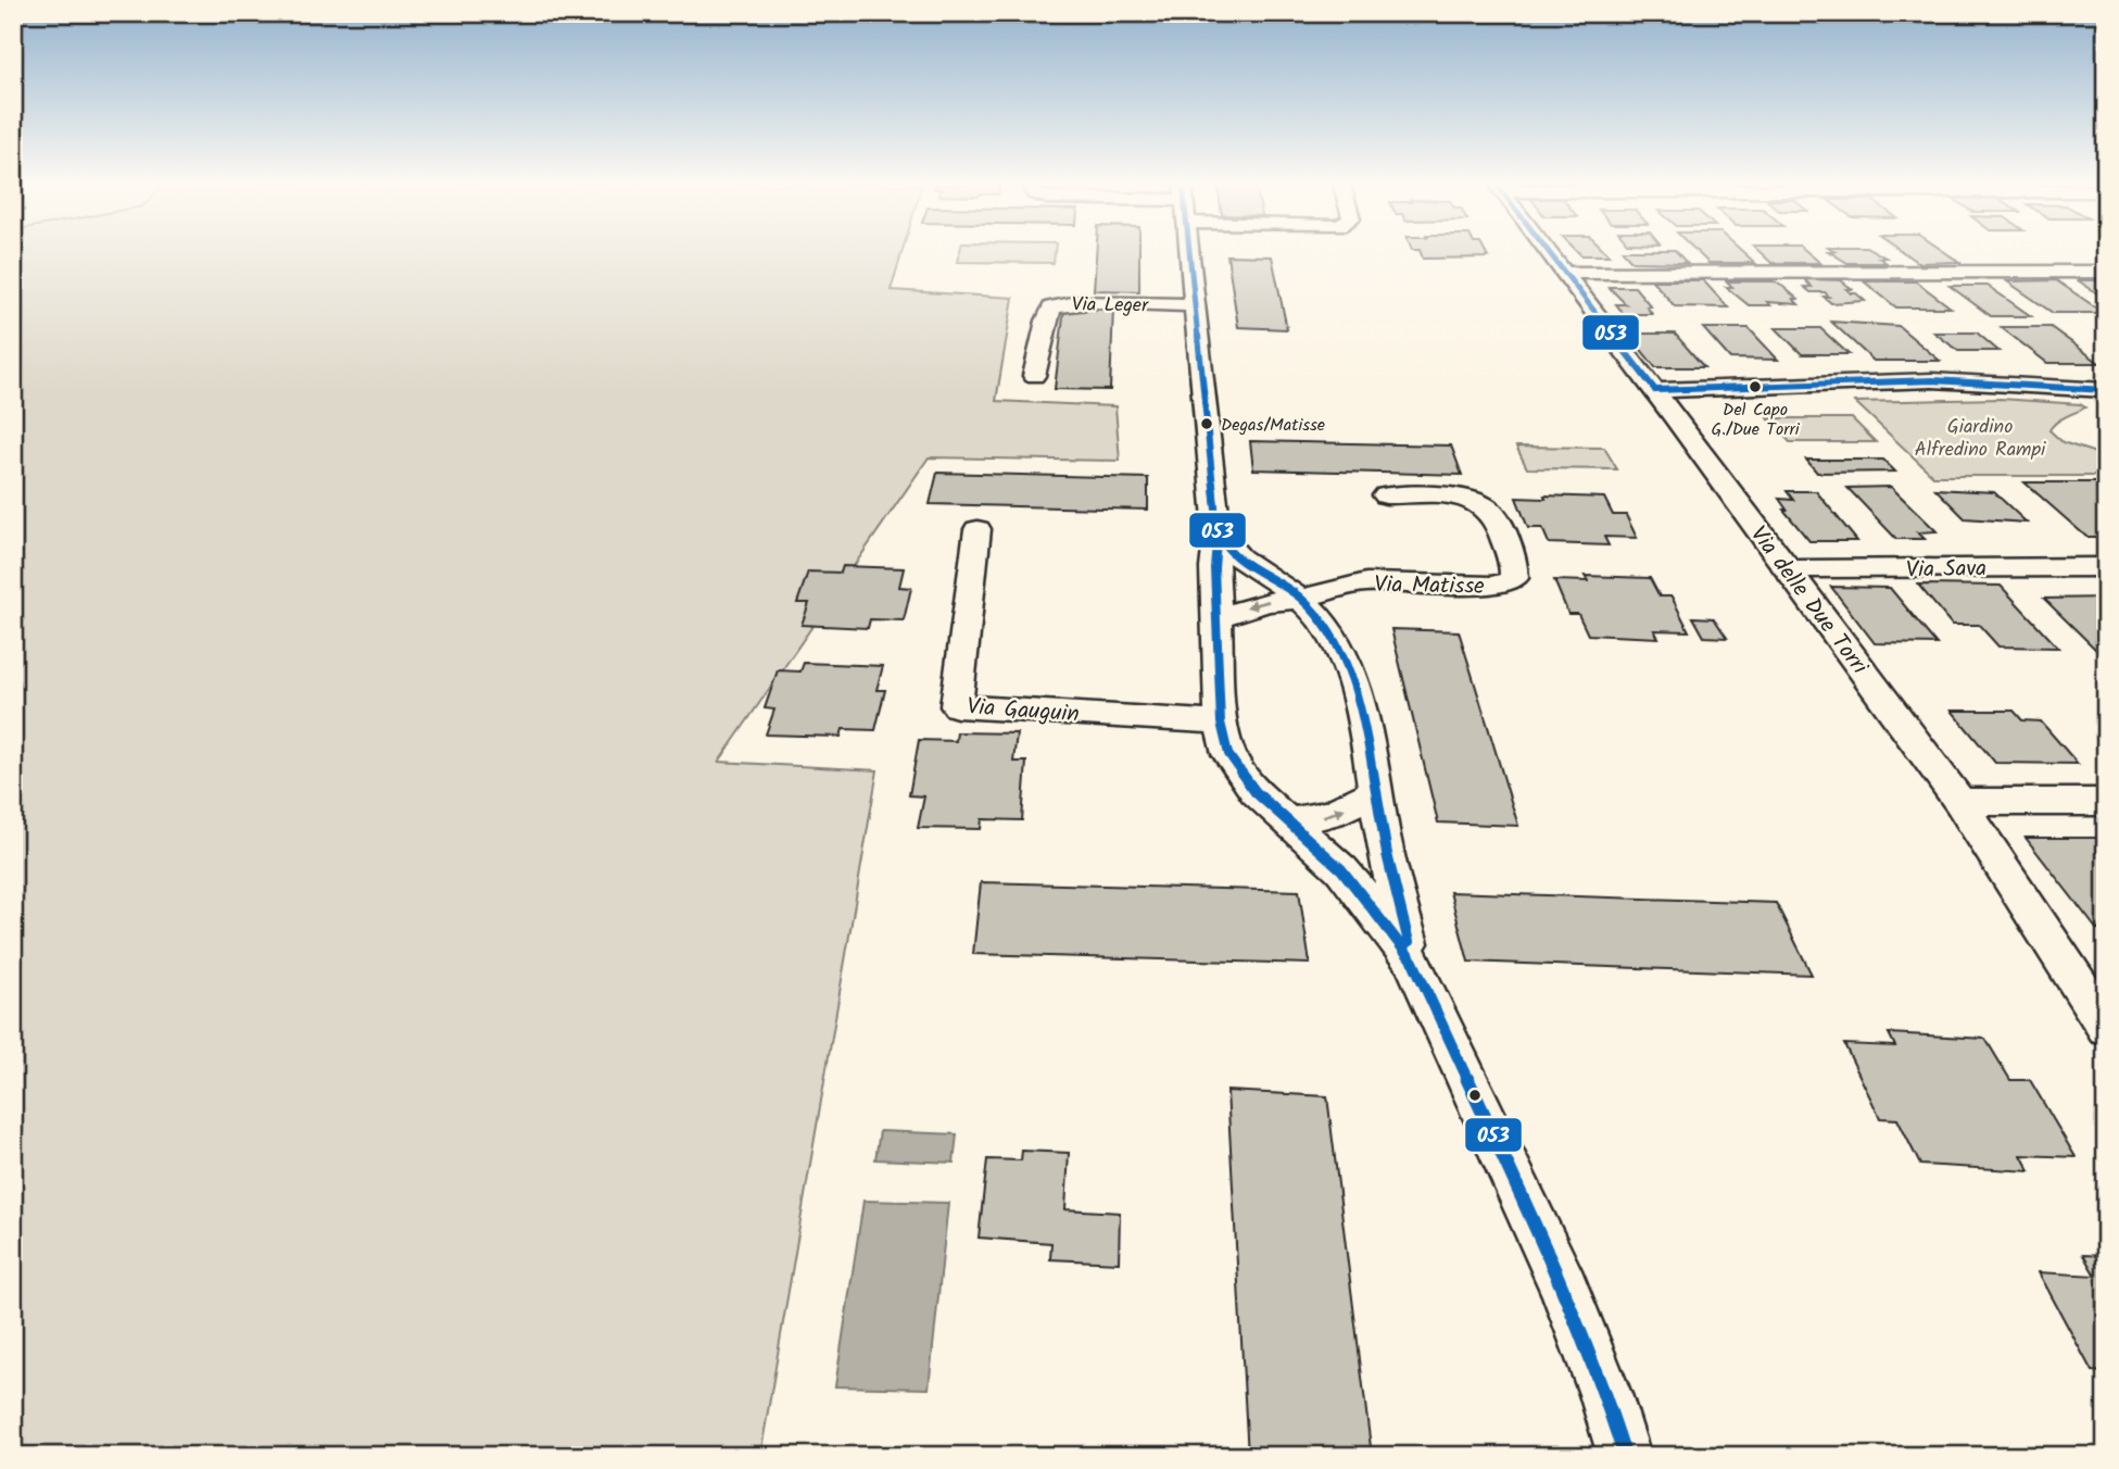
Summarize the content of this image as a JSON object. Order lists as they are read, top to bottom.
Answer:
{
  "streets": {
    "street": [
      "Via Leger",
      "Via Sava",
      "Via Matisse",
      "Via delle Due Torri",
      "Via Gauguin"
    ]
  },
  "crossings": [
    ["Via Sava", "Via delle Due Torri"]
  ],
  "parks": ["Giardino Alfredino Rampi"],
  "places": ["Del Capo G./Due Torri", "Degas/Matisse"],
  "lines": ["transit line 053"]
}
